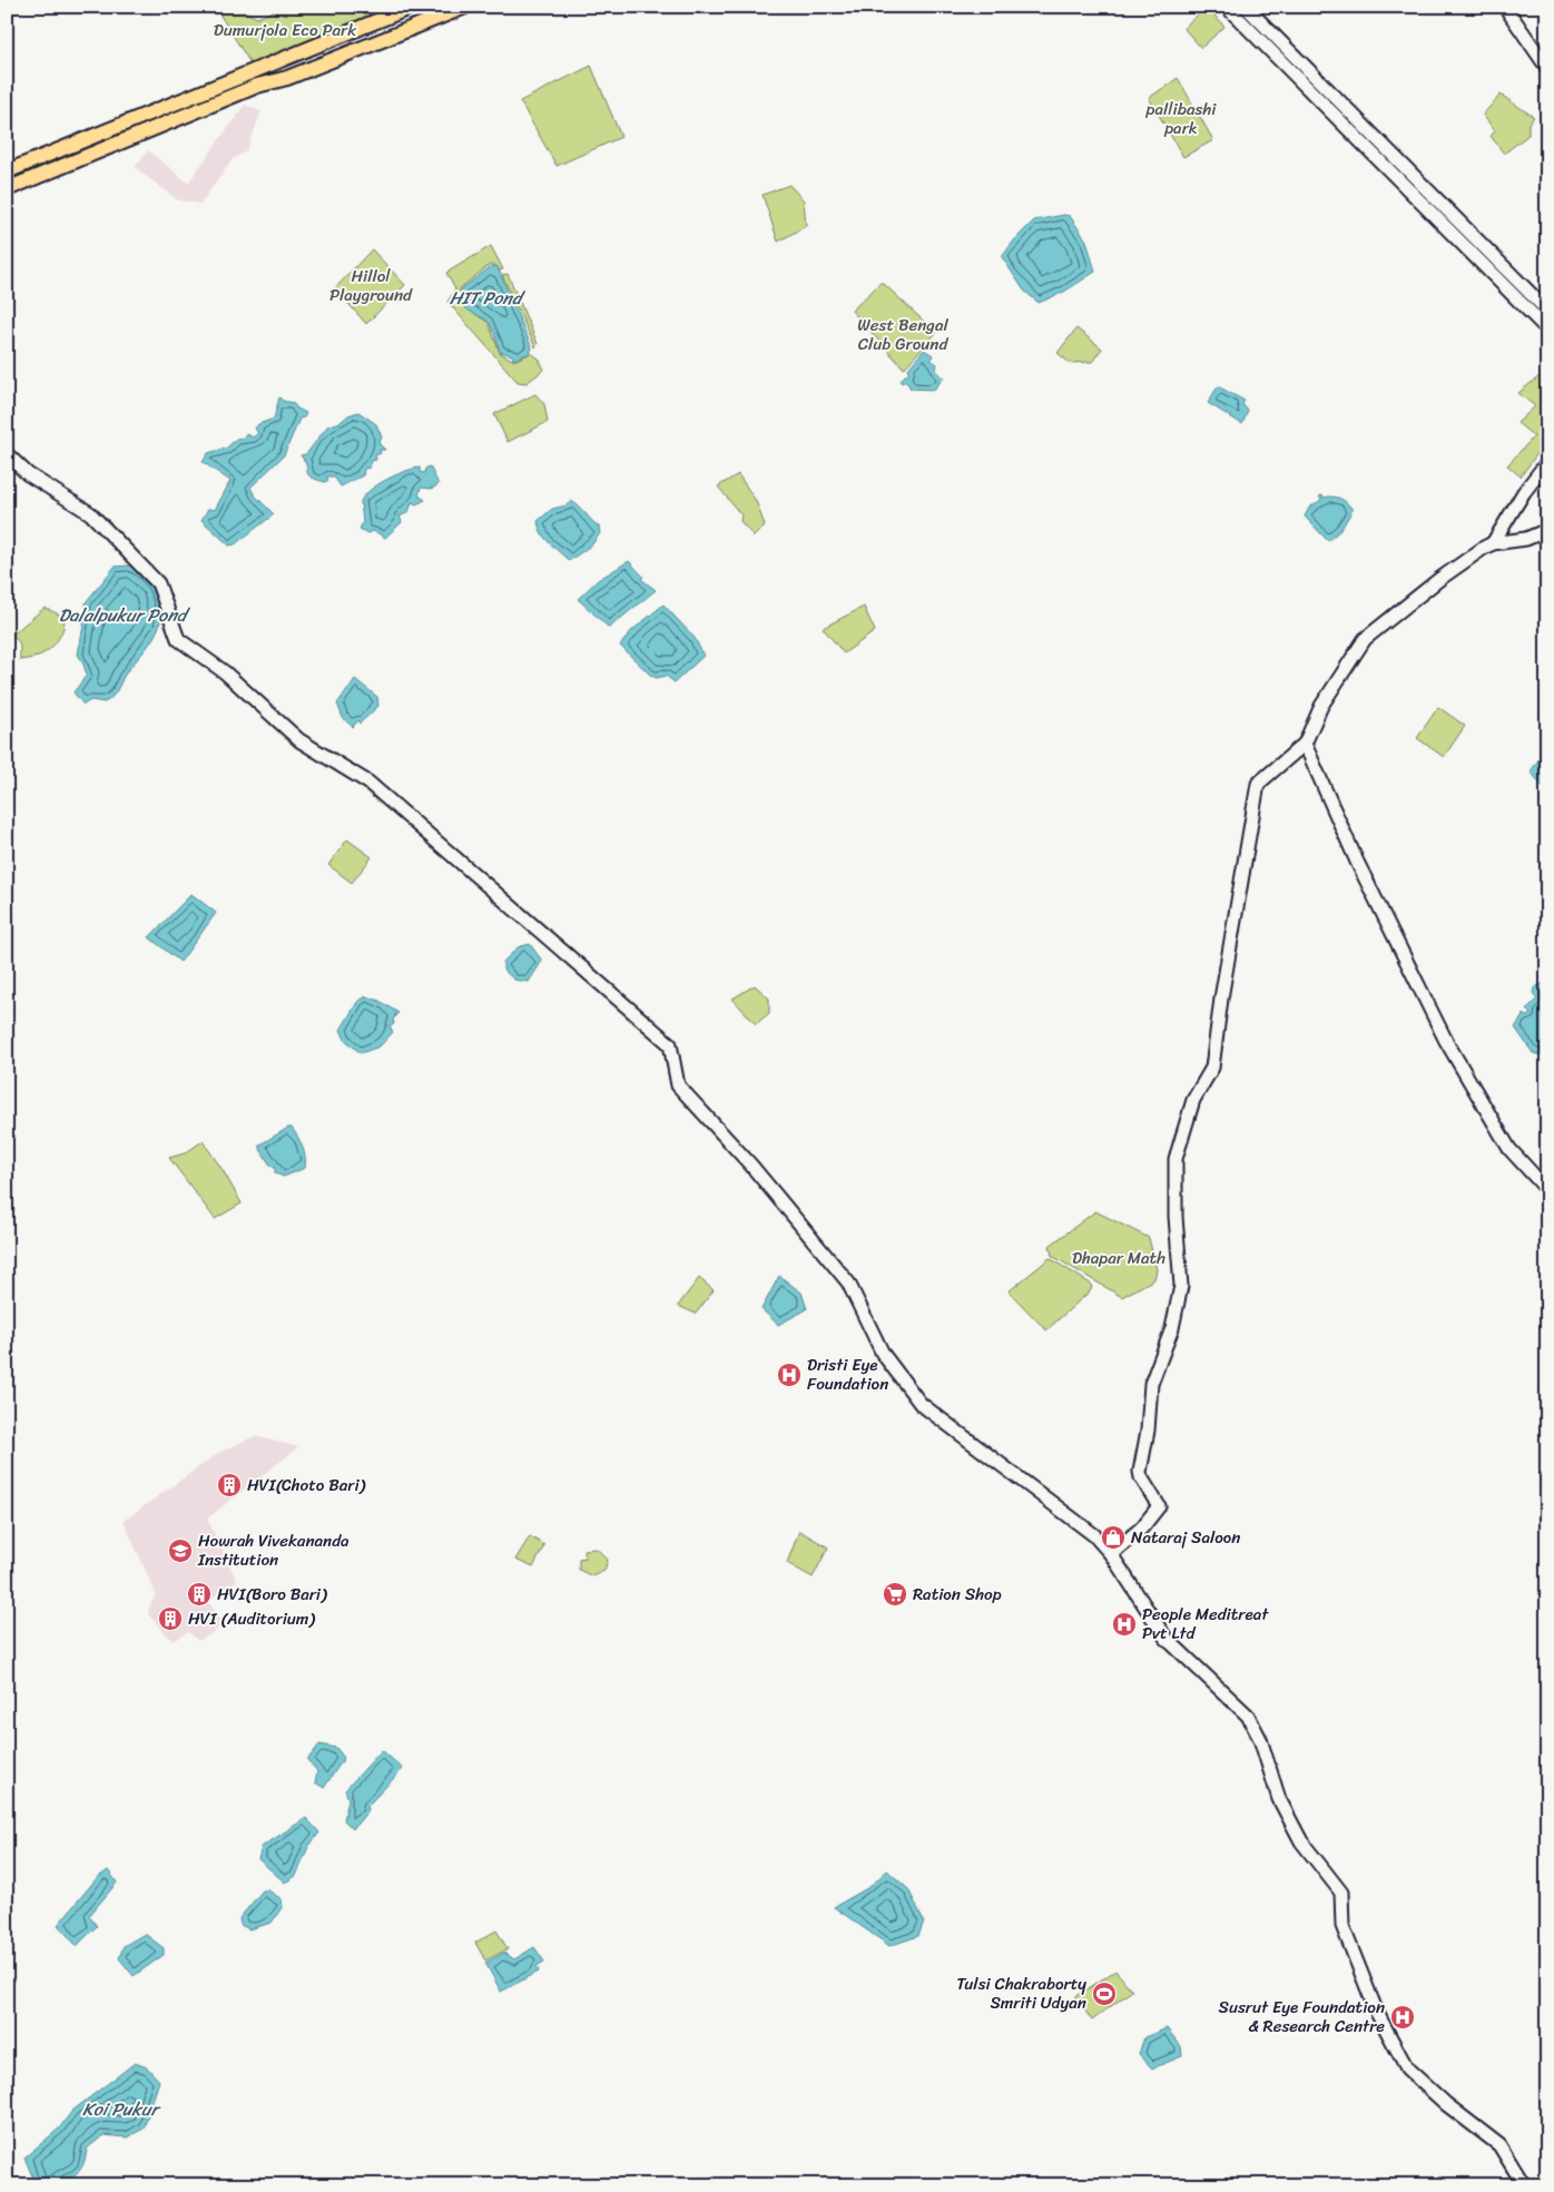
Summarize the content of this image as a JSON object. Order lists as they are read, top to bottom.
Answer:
{
  "water": ["HIT Pond", "Dalalpukur Pond", "Koi Pukur"],
  "parks": [
    "Dumurjola Eco Park",
    "pallibashi park",
    "Hillol Playground",
    "West Bengal Club Ground",
    "Dhapar Math"
  ],
  "places": {
    "hospital": ["Dristi Eye Foundation", "People Meditreat Pvt Ltd", "Susrut Eye Foundation & Research Centre"],
    "building": ["HVI(Choto Bari)", "HVI(Boro Bari)", "HVI (Auditorium)"],
    "shop": ["Nataraj Saloon"],
    "school or university": ["Howrah Vivekananda Institution"],
    "supermarket": ["Ration Shop"],
    "sports": ["Tulsi Chakraborty Smriti Udyan"]
  }
}
